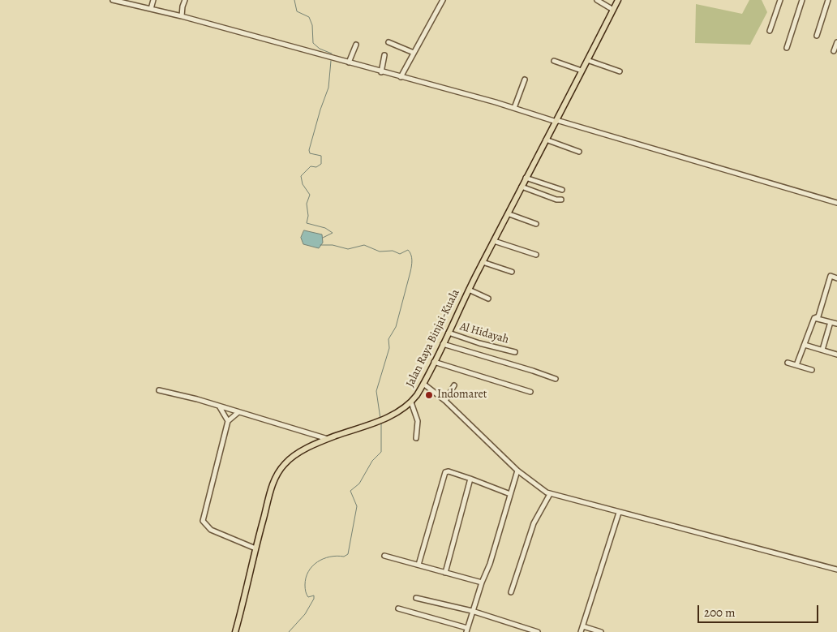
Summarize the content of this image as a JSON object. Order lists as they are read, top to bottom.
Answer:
{
  "streets": {
    "main road": ["Jalan Raya Binjai-Kuala"],
    "street": ["Al Hidayah"]
  },
  "crossings": [
    ["Al Hidayah", "Jalan Raya Binjai-Kuala"]
  ],
  "places": ["Indomaret"],
  "scale_bar": "200 m"
}
